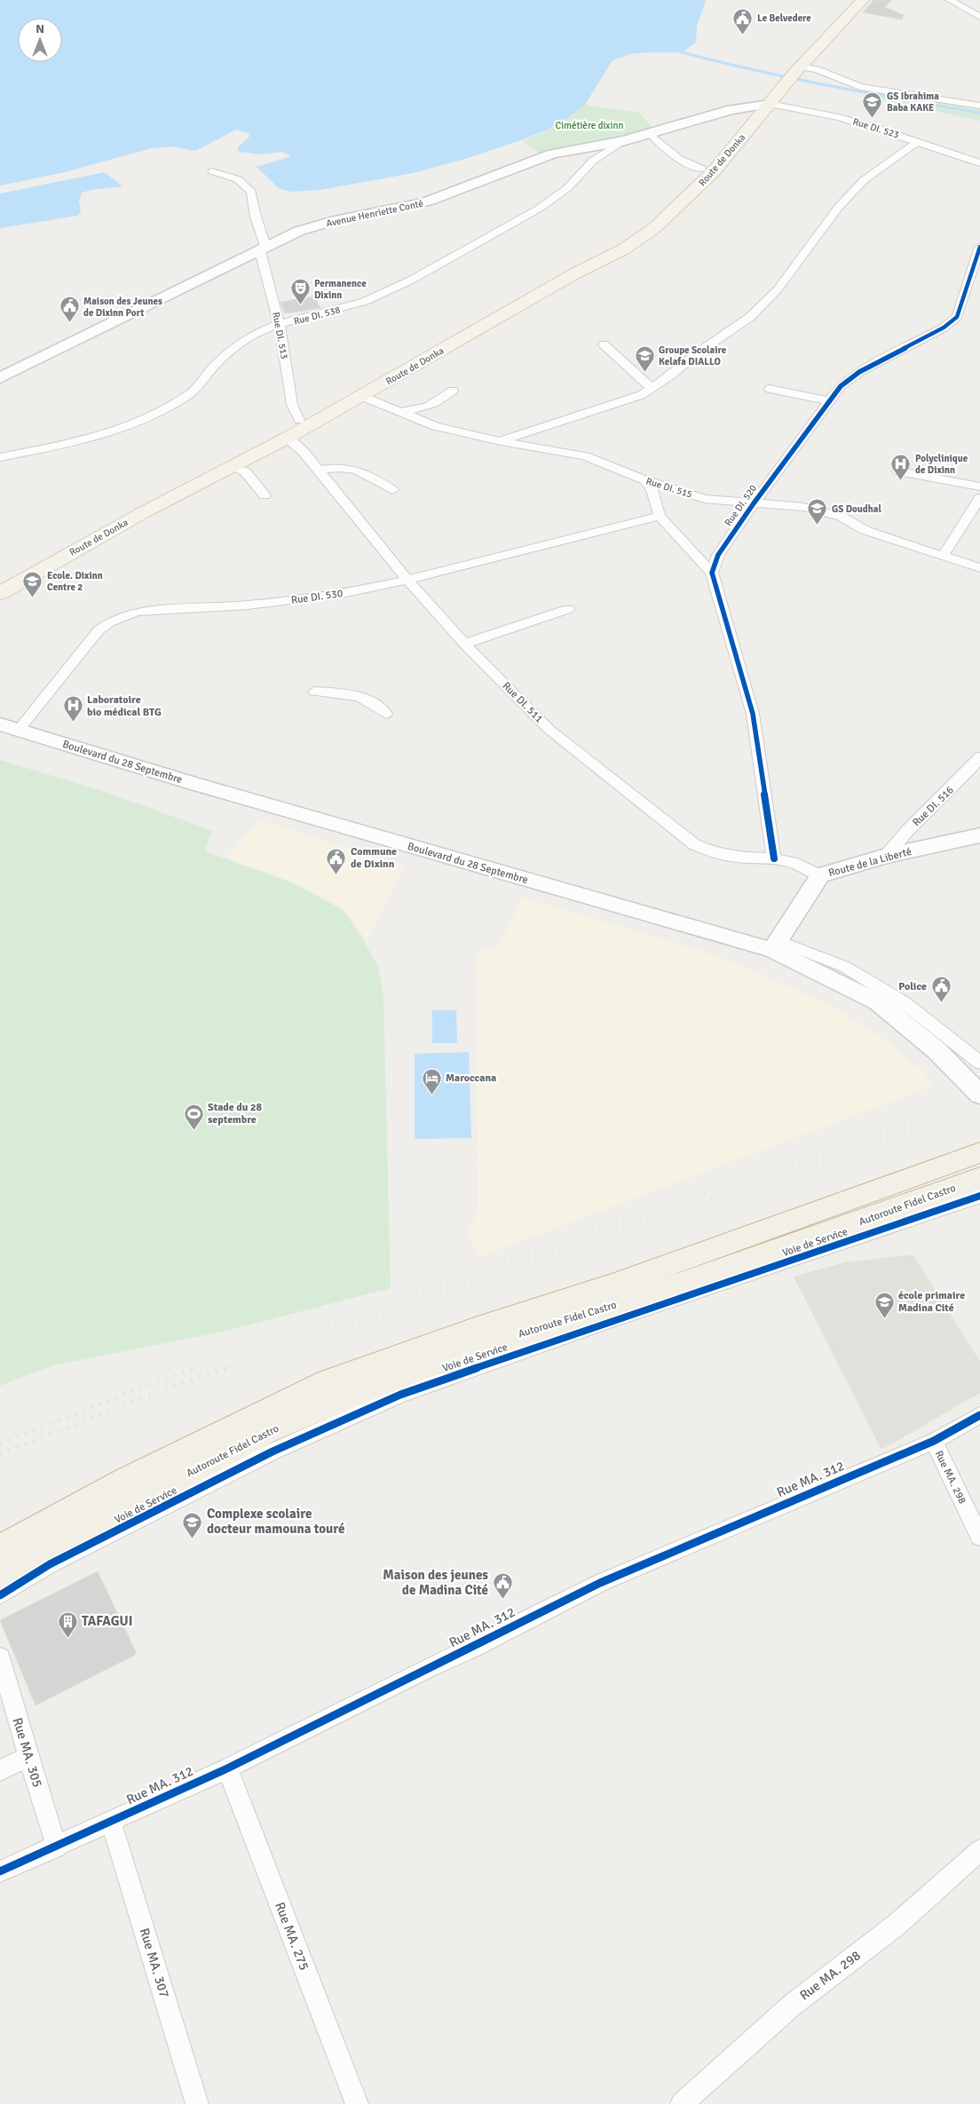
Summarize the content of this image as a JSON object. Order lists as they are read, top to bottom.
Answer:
{
  "streets": {
    "highway": ["Autoroute Fidel Castro"],
    "main road": [
      "Route de Donka",
      "Avenue Henriette Conté",
      "Boulevard du 28 Septembre",
      "Route de la Liberté"
    ],
    "street": [
      "Rue DI. 523",
      "Rue DI. 538",
      "Rue DI. 513",
      "Rue DI. 515",
      "Rue DI. 520",
      "Rue DI. 530",
      "Rue DI. 511",
      "Rue DI. 516",
      "Voie de Service",
      "Rue MA. 298",
      "Rue MA. 312",
      "Rue MA. 305",
      "Rue MA. 275",
      "Rue MA. 307"
    ]
  },
  "crossings": [
    ["Rue DI. 523", "Route de Donka"],
    ["Rue DI. 523", "Avenue Henriette Conté"],
    ["Route de Donka", "Avenue Henriette Conté"],
    ["Route de Donka", "Rue DI. 513"],
    ["Route de Donka", "Rue DI. 515"],
    ["Route de Donka", "Rue DI. 511"],
    ["Avenue Henriette Conté", "Rue DI. 538"],
    ["Avenue Henriette Conté", "Rue DI. 513"],
    ["Rue DI. 538", "Rue DI. 513"],
    ["Rue DI. 515", "Rue DI. 520"],
    ["Rue DI. 530", "Rue DI. 511"],
    ["Rue DI. 530", "Boulevard du 28 Septembre"],
    ["Rue DI. 511", "Route de la Liberté"],
    ["Boulevard du 28 Septembre", "Route de la Liberté"],
    ["Rue DI. 516", "Route de la Liberté"],
    ["Rue MA. 298", "Rue MA. 312"],
    ["Rue MA. 312", "Rue MA. 305"],
    ["Rue MA. 312", "Rue MA. 275"],
    ["Rue MA. 312", "Rue MA. 307"]
  ],
  "parks": ["Cimétière dixinn"],
  "places": {
    "public building": [
      "Le Belvedere",
      "Maison des Jeunes de Dixinn Port",
      "Commune de Dixinn",
      "Police",
      "Maison des jeunes de Madina Cité"
    ],
    "school or university": [
      "GS Ibrahima Baba KAKE",
      "Groupe Scolaire Kelafa DIALLO",
      "GS Doudhal",
      "Ecole. Dixinn Centre 2",
      "école primaire Madina Cité",
      "Complexe scolaire docteur mamouna touré"
    ],
    "theatre": ["Permanence Dixinn"],
    "hospital": ["Polyclinique de Dixinn", "Laboratoire bio médical BTG"],
    "hotel": ["Maroccana"],
    "sports": ["Stade du 28 septembre"],
    "building": ["TAFAGUI"]
  },
  "north": "top"
}
